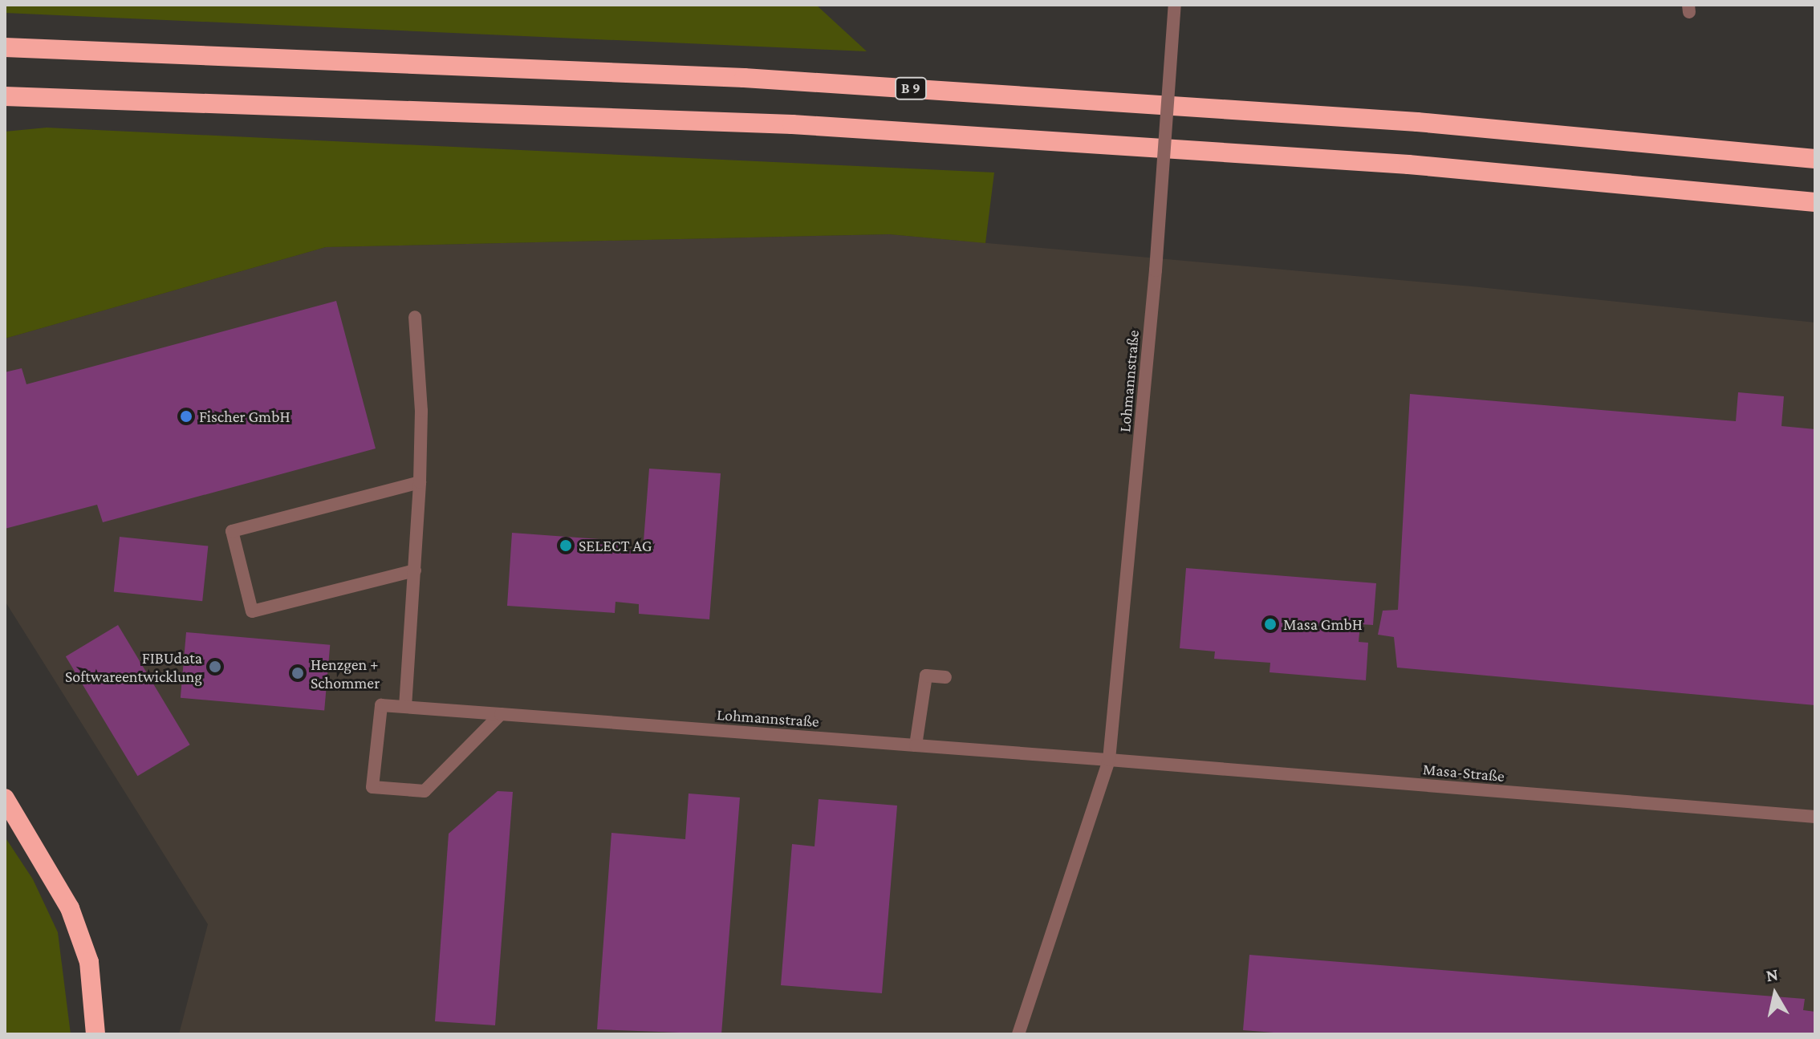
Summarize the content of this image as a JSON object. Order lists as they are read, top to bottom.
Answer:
{
  "streets": {
    "highway": ["B 9"],
    "street": ["Lohmannstraße", "Masa-Straße"]
  },
  "crossings": [
    ["Lohmannstraße", "Masa-Straße"]
  ],
  "places": [
    "Fischer GmbH",
    "SELECT AG",
    "Masa GmbH",
    "FIBUdata Softwareentwicklung",
    "Henzgen + Schommer"
  ],
  "north": "top"
}
